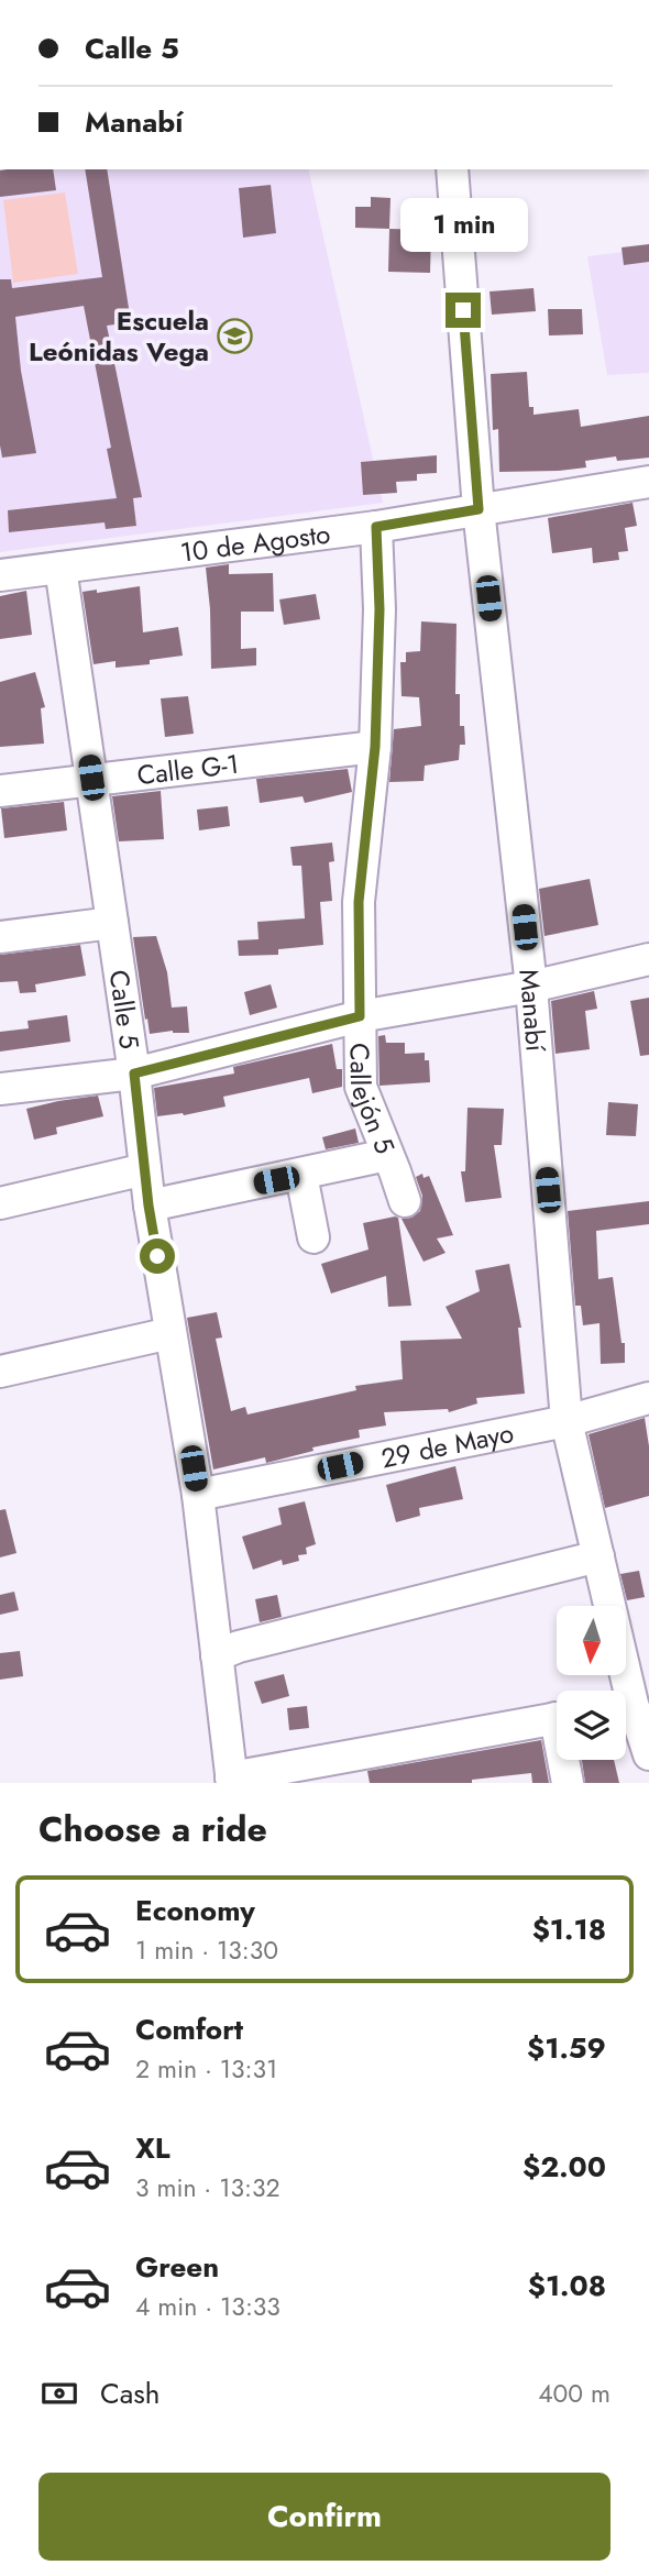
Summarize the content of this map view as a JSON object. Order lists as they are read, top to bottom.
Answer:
{
  "streets": {
    "street": [
      "10 de Agosto",
      "Calle G-1",
      "Calle 5",
      "Manabí",
      "Callejón 5",
      "29 de Mayo"
    ]
  },
  "crossings": [
    ["10 de Agosto", "Calle 5"],
    ["10 de Agosto", "Manabí"],
    ["10 de Agosto", "Callejón 5"],
    ["Calle G-1", "Calle 5"],
    ["Calle G-1", "Callejón 5"],
    ["Calle 5", "29 de Mayo"],
    ["Manabí", "29 de Mayo"]
  ],
  "places": {
    "school or university": ["Escuela Leónidas Vega"]
  },
  "north": "bottom",
  "page": {
    "banner": ["Calle 5", "Manabí"],
    "bubble": "1 min",
    "heading": "Choose a ride",
    "list": [
      {
        "name": "Economy",
        "note": "1 min · 13:30",
        "value": "$1.18"
      },
      {
        "name": "Comfort",
        "note": "2 min · 13:31",
        "value": "$1.59"
      },
      {
        "name": "XL",
        "note": "3 min · 13:32",
        "value": "$2.00"
      },
      {
        "name": "Green",
        "note": "4 min · 13:33",
        "value": "$1.08"
      }
    ],
    "pay": ["Cash", "400 m"],
    "buttons": "Confirm"
  }
}
